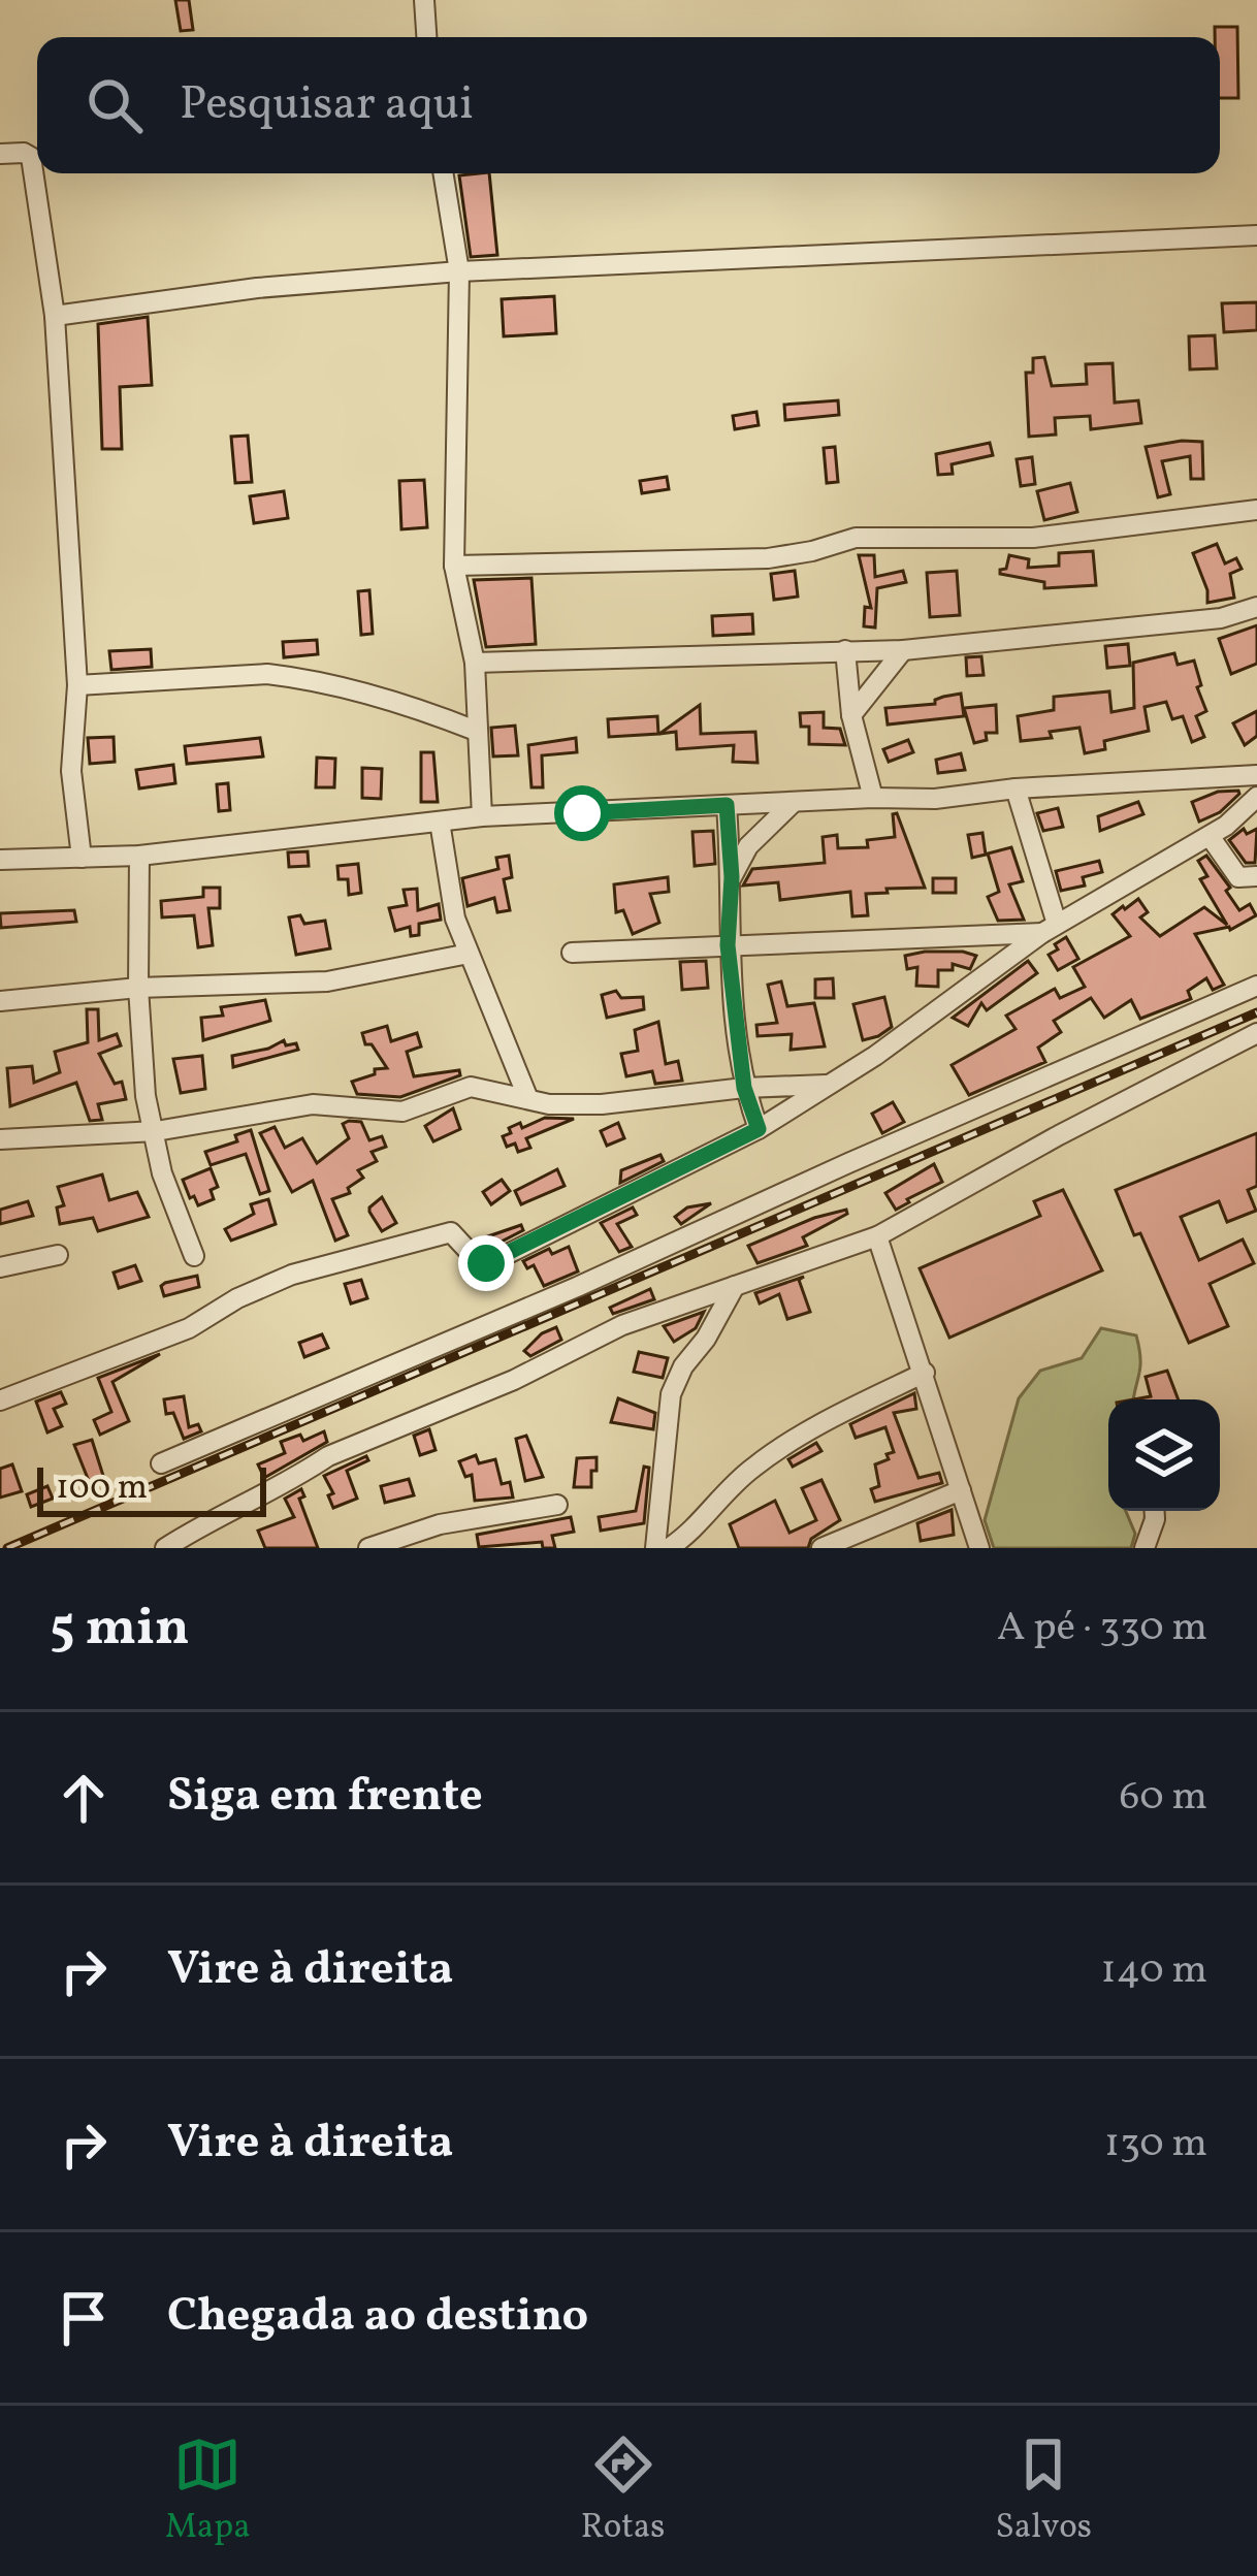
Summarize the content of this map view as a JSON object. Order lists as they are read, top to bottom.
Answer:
{
  "scale_bar": "100 m",
  "page": {
    "search": "Pesquisar aqui",
    "scale": "100 m",
    "heading": ["5 min", "A pé · 330 m"],
    "list": [
      ["Siga em frente", "60 m"],
      ["Vire à direita", "140 m"],
      ["Vire à direita", "130 m"],
      "Chegada ao destino"
    ],
    "nav": ["Mapa", "Rotas", "Salvos"]
  }
}
